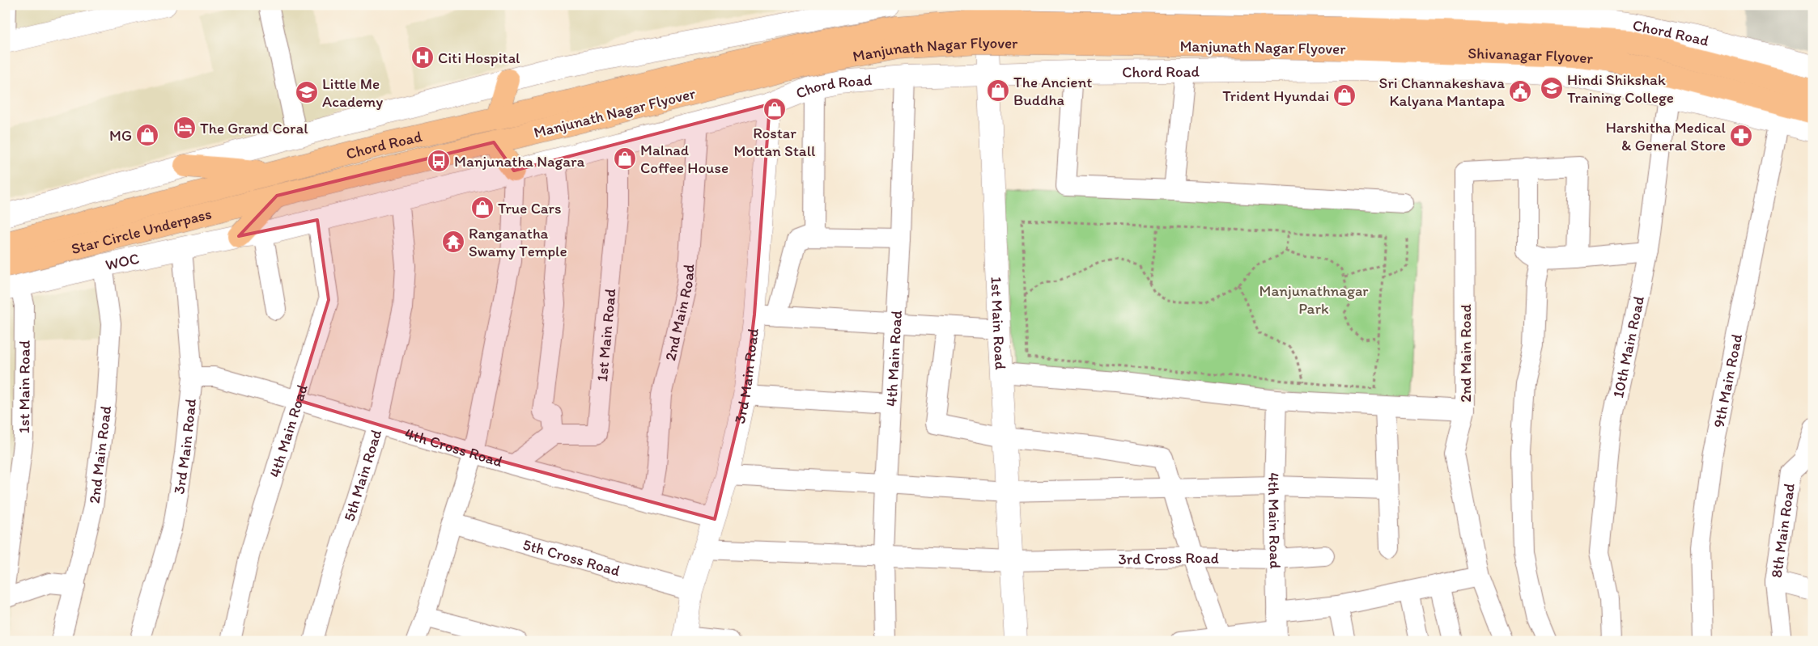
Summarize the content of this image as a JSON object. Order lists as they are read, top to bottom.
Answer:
{
  "streets": {
    "main road": [
      "Chord Road",
      "Manjunath Nagar Flyover",
      "Shivanagar Flyover",
      "Star Circle Underpass"
    ],
    "street": [
      "WOC",
      "2nd Main Road",
      "1st Main Road",
      "10th Main Road",
      "4th Main Road",
      "3rd Main Road",
      "9th Main Road",
      "4th Cross Road",
      "5th Main Road",
      "8th Main Road",
      "5th Cross Road",
      "3rd Cross Road"
    ]
  },
  "crossings": [
    ["Chord Road", "Manjunath Nagar Flyover"],
    ["Chord Road", "Shivanagar Flyover"],
    ["Chord Road", "Star Circle Underpass"],
    ["Chord Road", "WOC"],
    ["Chord Road", "2nd Main Road"],
    ["Chord Road", "1st Main Road"],
    ["Chord Road", "10th Main Road"],
    ["Chord Road", "4th Main Road"],
    ["Chord Road", "3rd Main Road"],
    ["Chord Road", "9th Main Road"],
    ["Chord Road", "5th Main Road"],
    ["Manjunath Nagar Flyover", "Shivanagar Flyover"],
    ["WOC", "2nd Main Road"],
    ["WOC", "1st Main Road"],
    ["WOC", "4th Main Road"],
    ["WOC", "3rd Main Road"],
    ["WOC", "5th Main Road"],
    ["2nd Main Road", "4th Cross Road"],
    ["1st Main Road", "3rd Cross Road"],
    ["4th Main Road", "4th Cross Road"],
    ["4th Main Road", "3rd Cross Road"],
    ["3rd Main Road", "4th Cross Road"],
    ["3rd Main Road", "5th Cross Road"],
    ["3rd Main Road", "3rd Cross Road"],
    ["4th Cross Road", "5th Main Road"]
  ],
  "parks": ["Manjunathnagar Park"],
  "places": {
    "hospital": ["Citi Hospital"],
    "school or university": ["Hindi Shikshak Training College", "Little Me Academy"],
    "shop": [
      "The Ancient Buddha",
      "Trident Hyundai",
      "Rostar Mottan Stall",
      "MG",
      "Malnad Coffee House",
      "True Cars"
    ],
    "public building": ["Sri Channakeshava Kalyana Mantapa"],
    "hotel": ["The Grand Coral"],
    "pharmacy": ["Harshitha Medical & General Store"],
    "bus stop": ["Manjunatha Nagara"],
    "temple": ["Ranganatha Swamy Temple"]
  }
}
